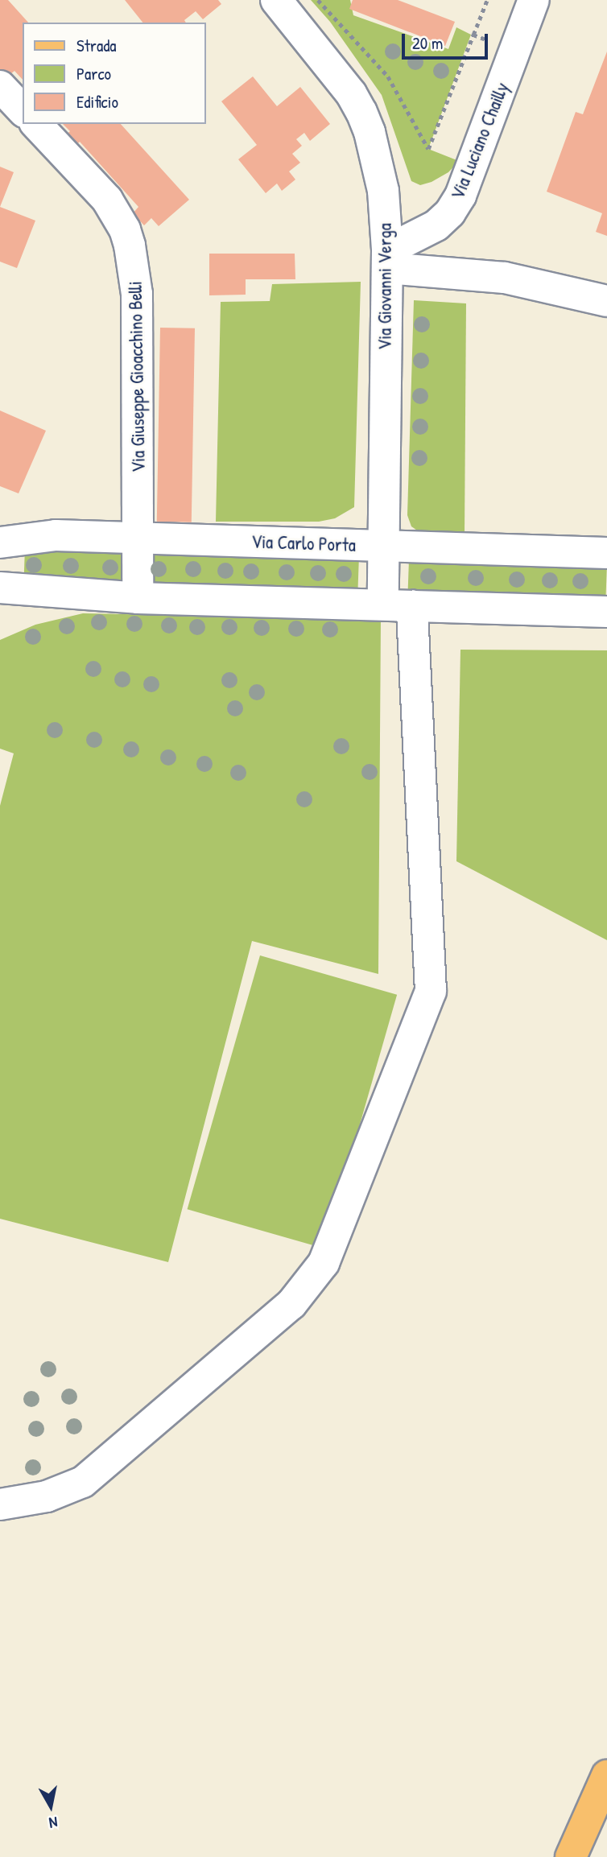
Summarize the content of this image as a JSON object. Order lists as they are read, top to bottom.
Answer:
{
  "streets": {
    "street": [
      "Via Luciano Chailly",
      "Via Giovanni Verga",
      "Via Giuseppe Gioacchino Belli",
      "Via Carlo Porta"
    ]
  },
  "crossings": [
    ["Via Luciano Chailly", "Via Giovanni Verga"],
    ["Via Giovanni Verga", "Via Carlo Porta"],
    ["Via Giuseppe Gioacchino Belli", "Via Carlo Porta"]
  ],
  "legend": ["Strada", "Parco", "Edificio"],
  "scale_bar": "20 m",
  "north": "bottom"
}
